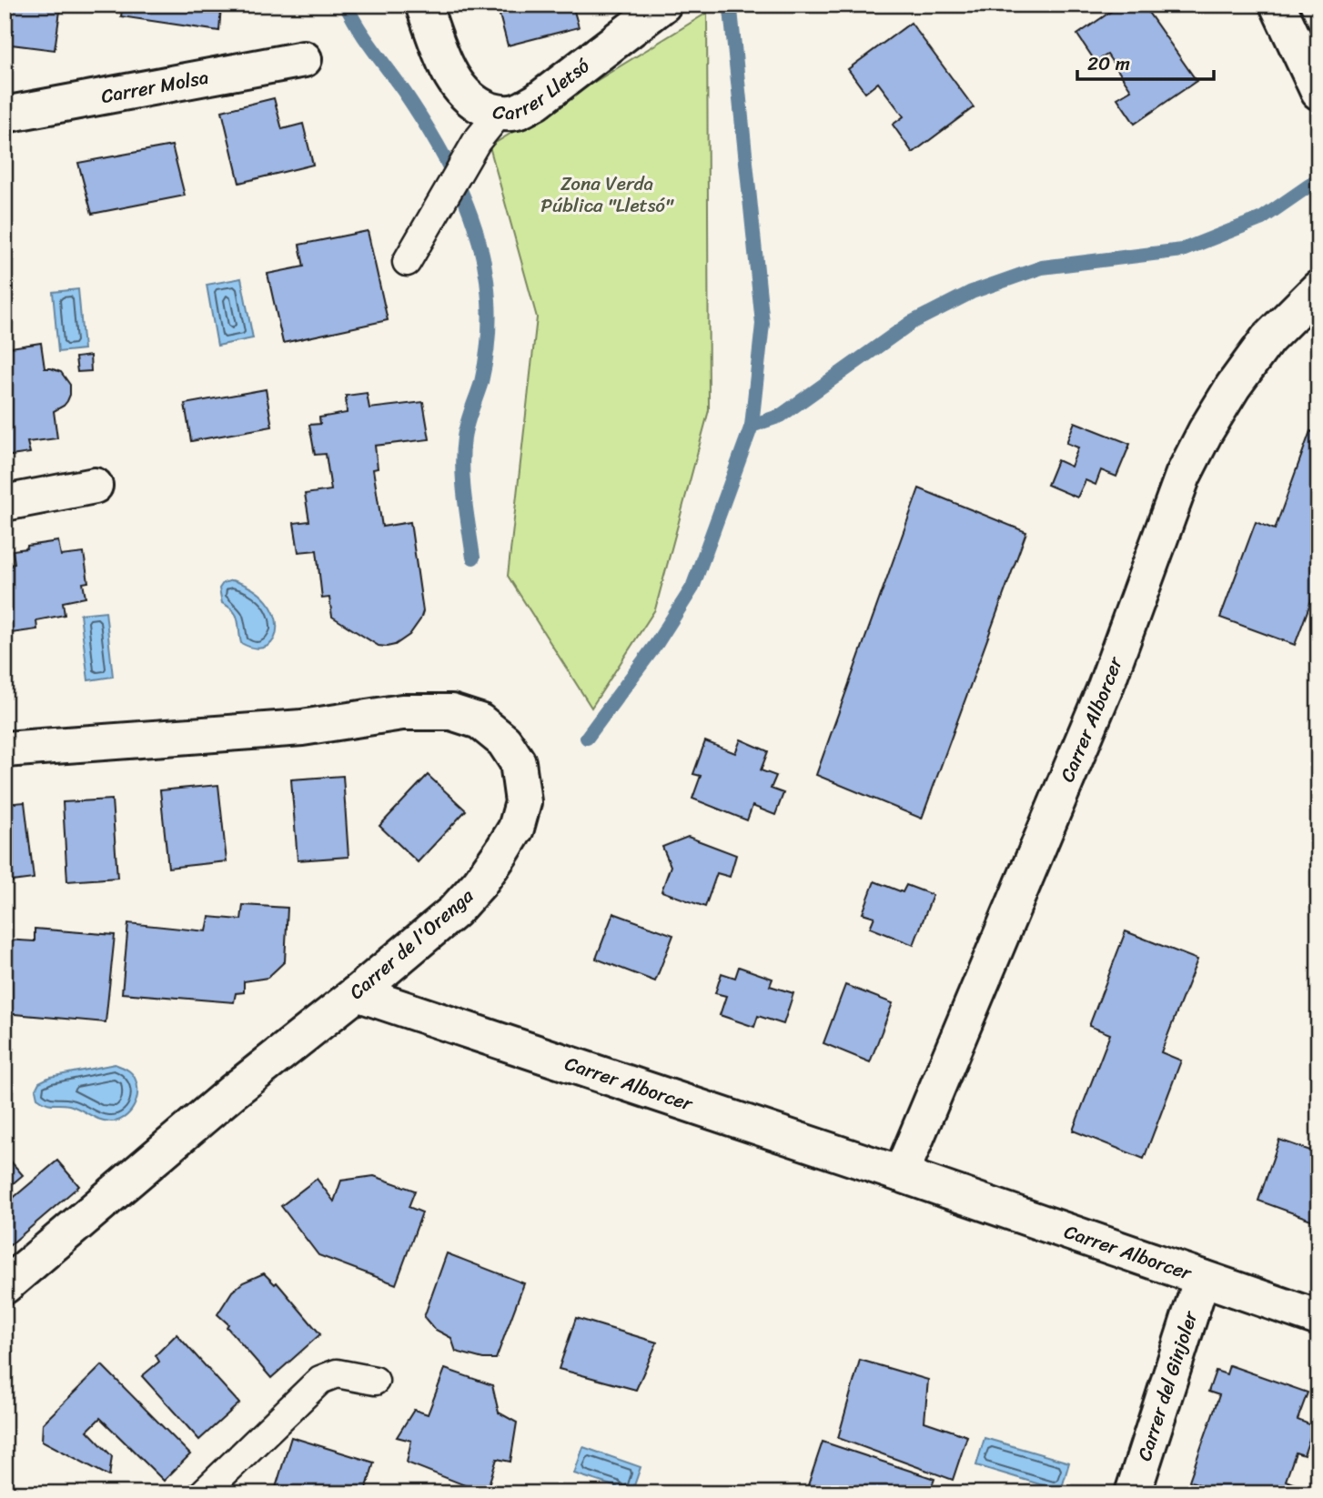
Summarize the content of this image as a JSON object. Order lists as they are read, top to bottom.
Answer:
{
  "streets": {
    "street": [
      "Carrer Lletsó",
      "Carrer Molsa",
      "Carrer Alborcer",
      "Carrer de l'Orenga",
      "Carrer del Ginjoler"
    ]
  },
  "crossings": [
    ["Carrer Alborcer", "Carrer de l'Orenga"],
    ["Carrer Alborcer", "Carrer del Ginjoler"]
  ],
  "parks": ["Zona Verda Pública \"Lletsó\""],
  "scale_bar": "20 m"
}
